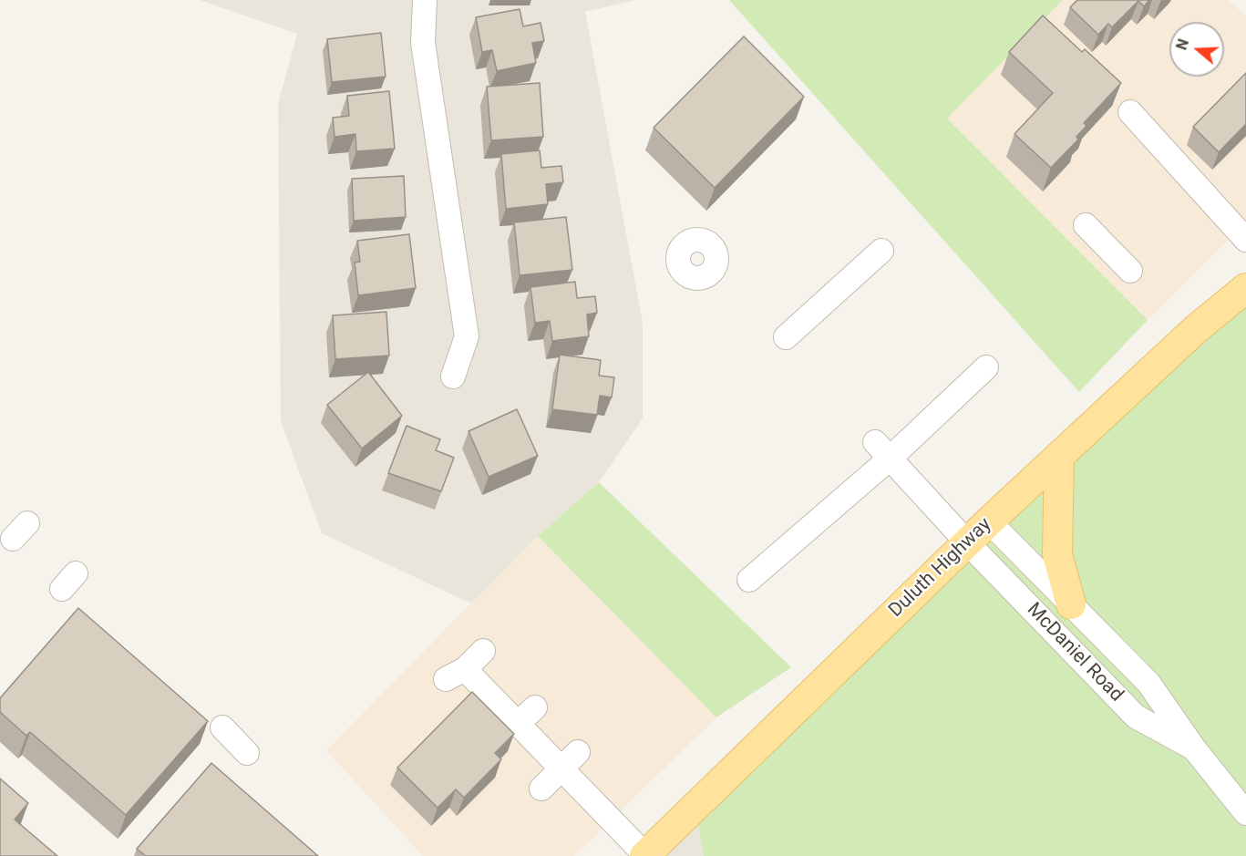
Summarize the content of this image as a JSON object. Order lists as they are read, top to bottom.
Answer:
{
  "streets": {
    "main road": ["Duluth Highway"],
    "street": ["McDaniel Road"]
  },
  "crossings": [
    ["Duluth Highway", "McDaniel Road"]
  ],
  "north": "left"
}
